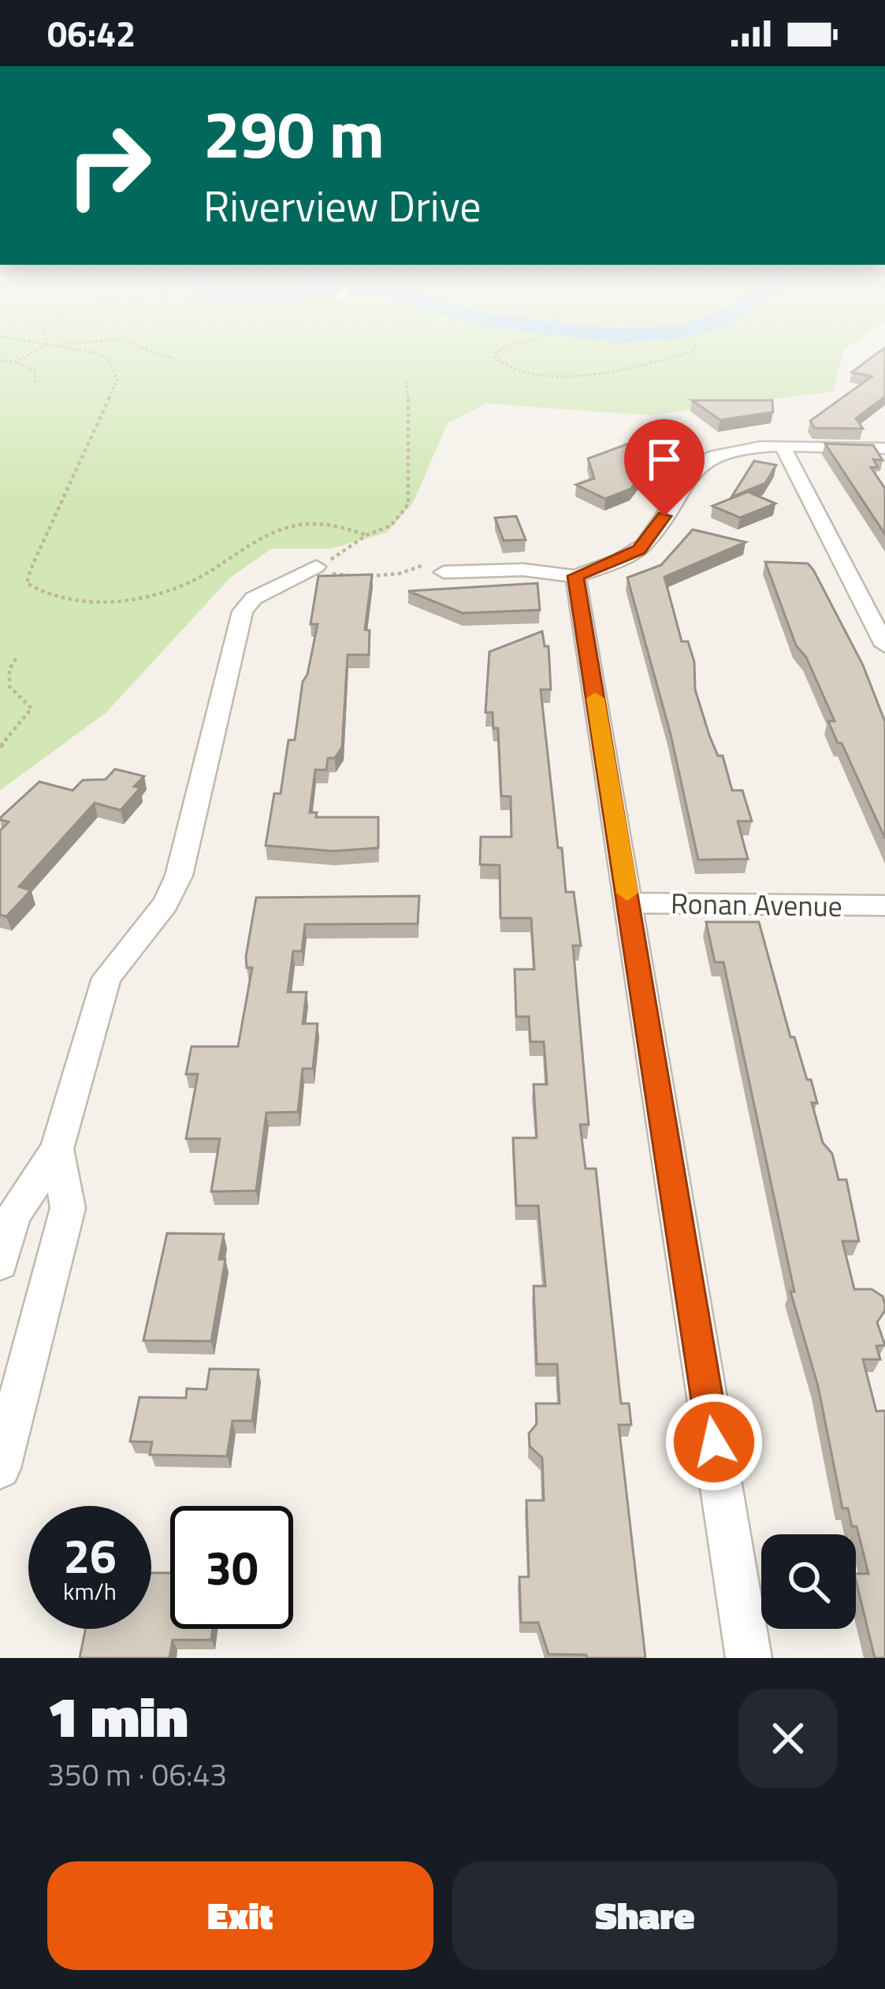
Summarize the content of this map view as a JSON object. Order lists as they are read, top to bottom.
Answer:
{
  "streets": {
    "street": ["Ronan Avenue"]
  },
  "page": {
    "status": "06:42",
    "turn": ["290 m", "Riverview Drive"],
    "speed": "26 km/h",
    "limit": "30",
    "heading": ["1 min", "350 m · 06:43"],
    "buttons": ["Exit", "Share"]
  }
}
